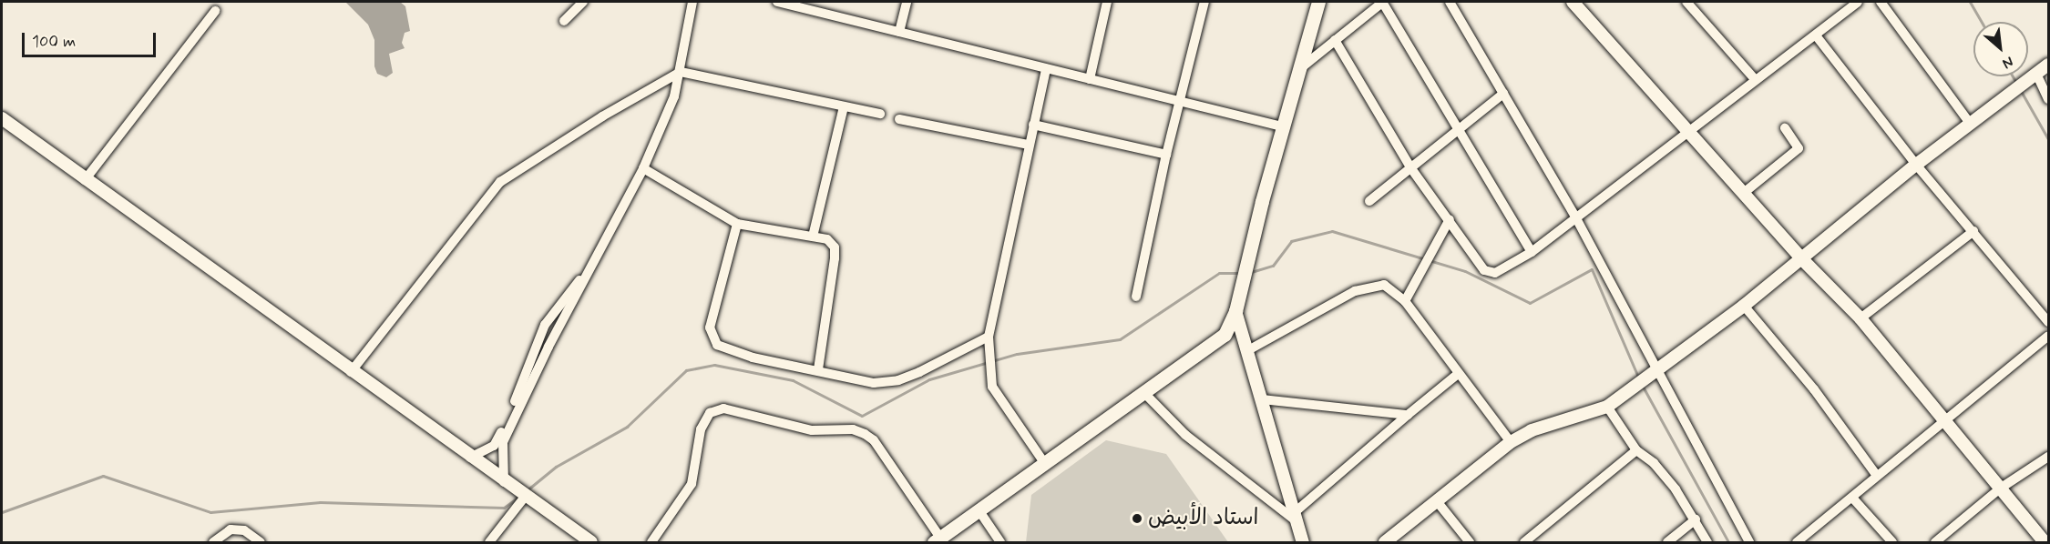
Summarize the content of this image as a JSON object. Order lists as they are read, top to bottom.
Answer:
{
  "places": ["استاد الأبيض"],
  "scale_bar": "100 m",
  "north": "bottom right"
}
